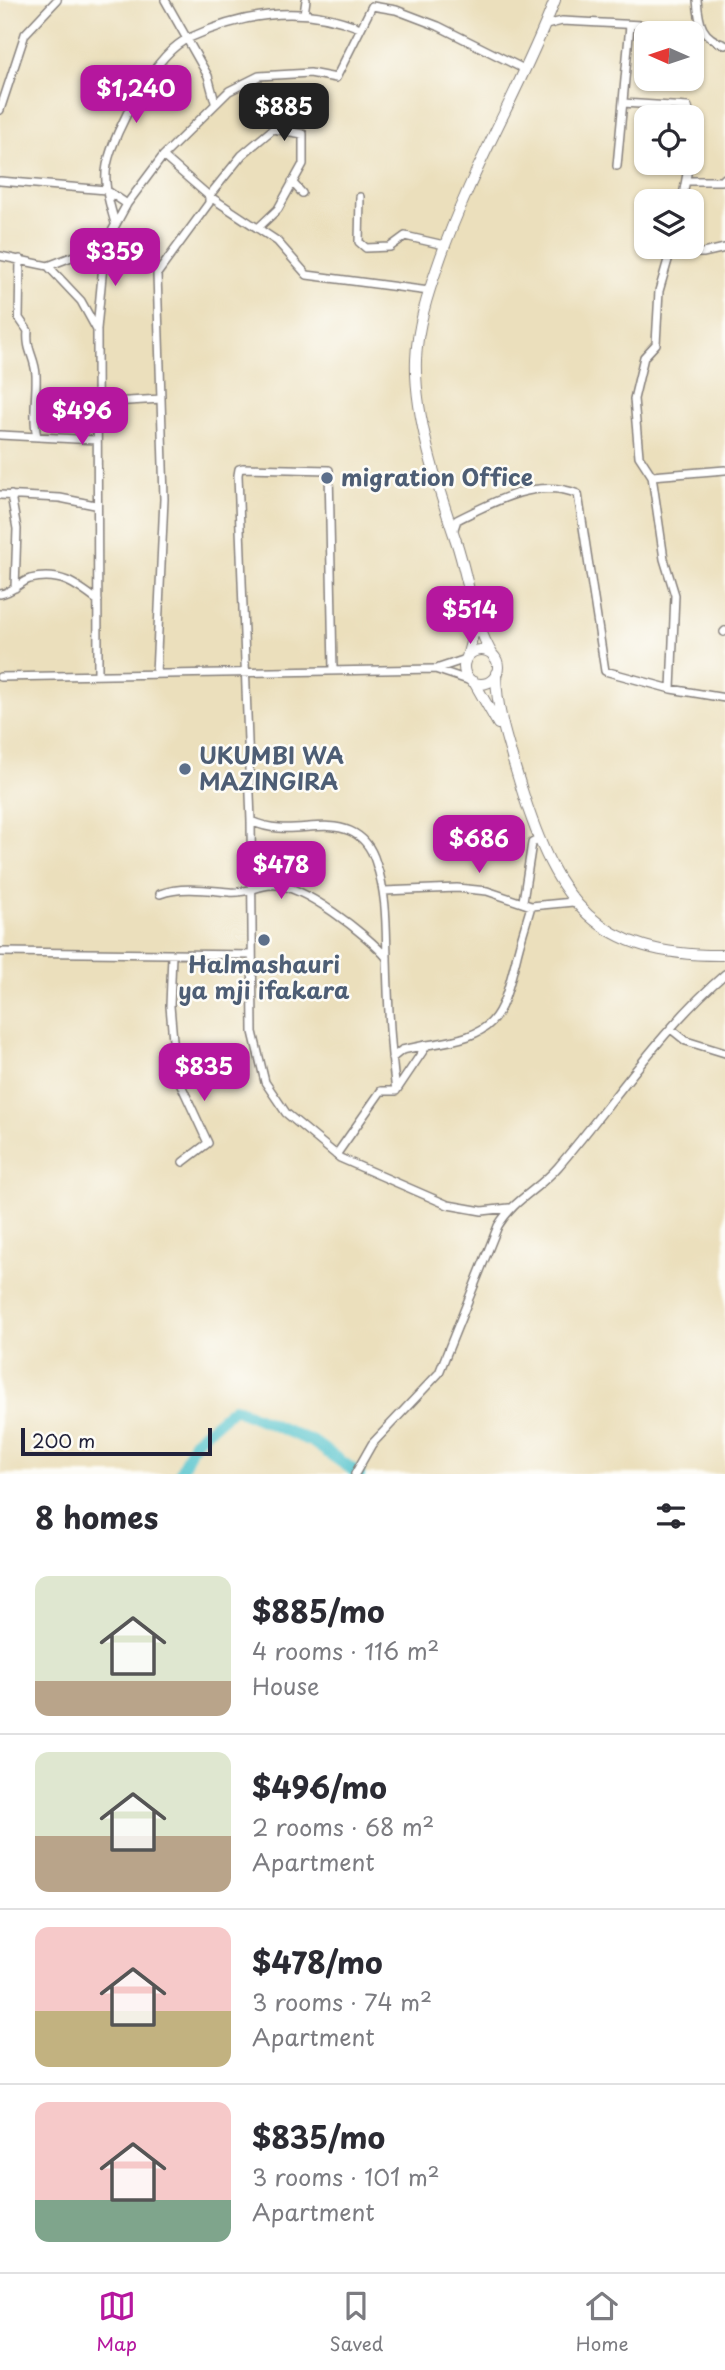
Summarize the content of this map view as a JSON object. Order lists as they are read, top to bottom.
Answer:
{
  "places": ["migration Office", "UKUMBI WA MAZINGIRA", "Halmashauri ya mji ifakara"],
  "scale_bar": "200 m",
  "north": "left",
  "page": {
    "price": [
      "$1,240",
      "$885",
      "$359",
      "$496",
      "$514",
      "$686",
      "$478",
      "$835"
    ],
    "scale": "200 m",
    "heading": "8 homes",
    "list": [
      {
        "name": "$885/mo",
        "note": "4 rooms · 116 m² · House"
      },
      {
        "name": "$496/mo",
        "note": "2 rooms · 68 m² · Apartment"
      },
      {
        "name": "$478/mo",
        "note": "3 rooms · 74 m² · Apartment"
      },
      {
        "name": "$835/mo",
        "note": "3 rooms · 101 m² · Apartment"
      }
    ],
    "tabs": ["Map", "Saved", "Home"]
  }
}
